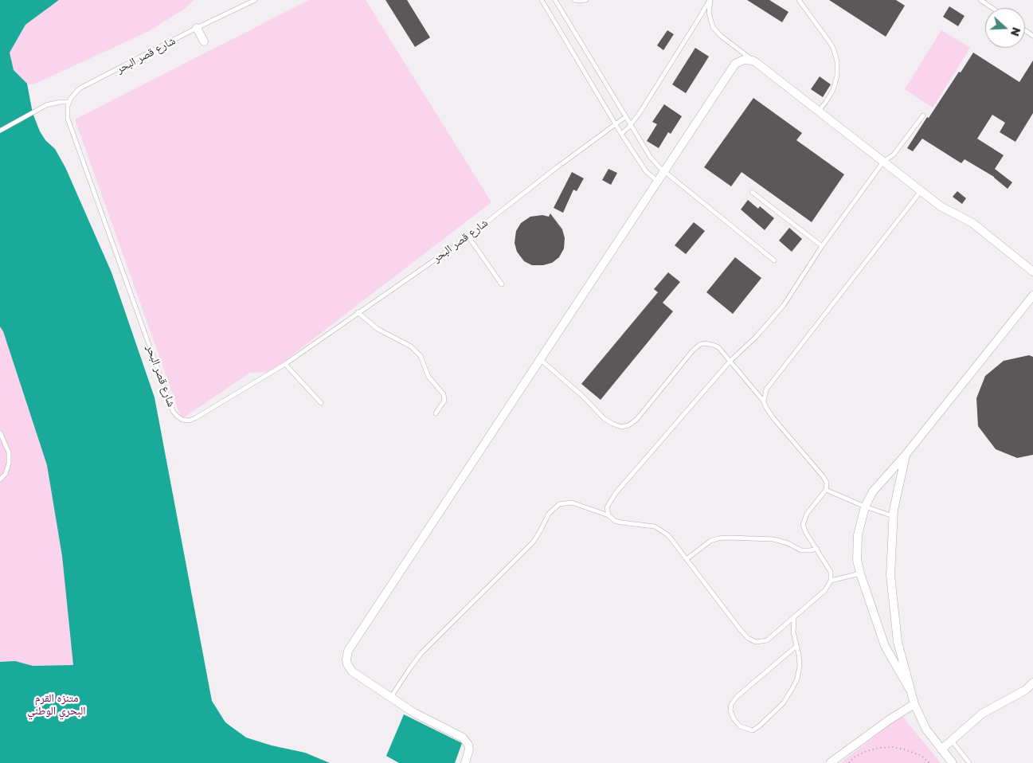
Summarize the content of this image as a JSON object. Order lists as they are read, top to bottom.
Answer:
{
  "streets": {
    "lane": ["شارع قصر البحر"]
  },
  "parks": ["متنزه القرم البحري الوطني"],
  "north": "right"
}
